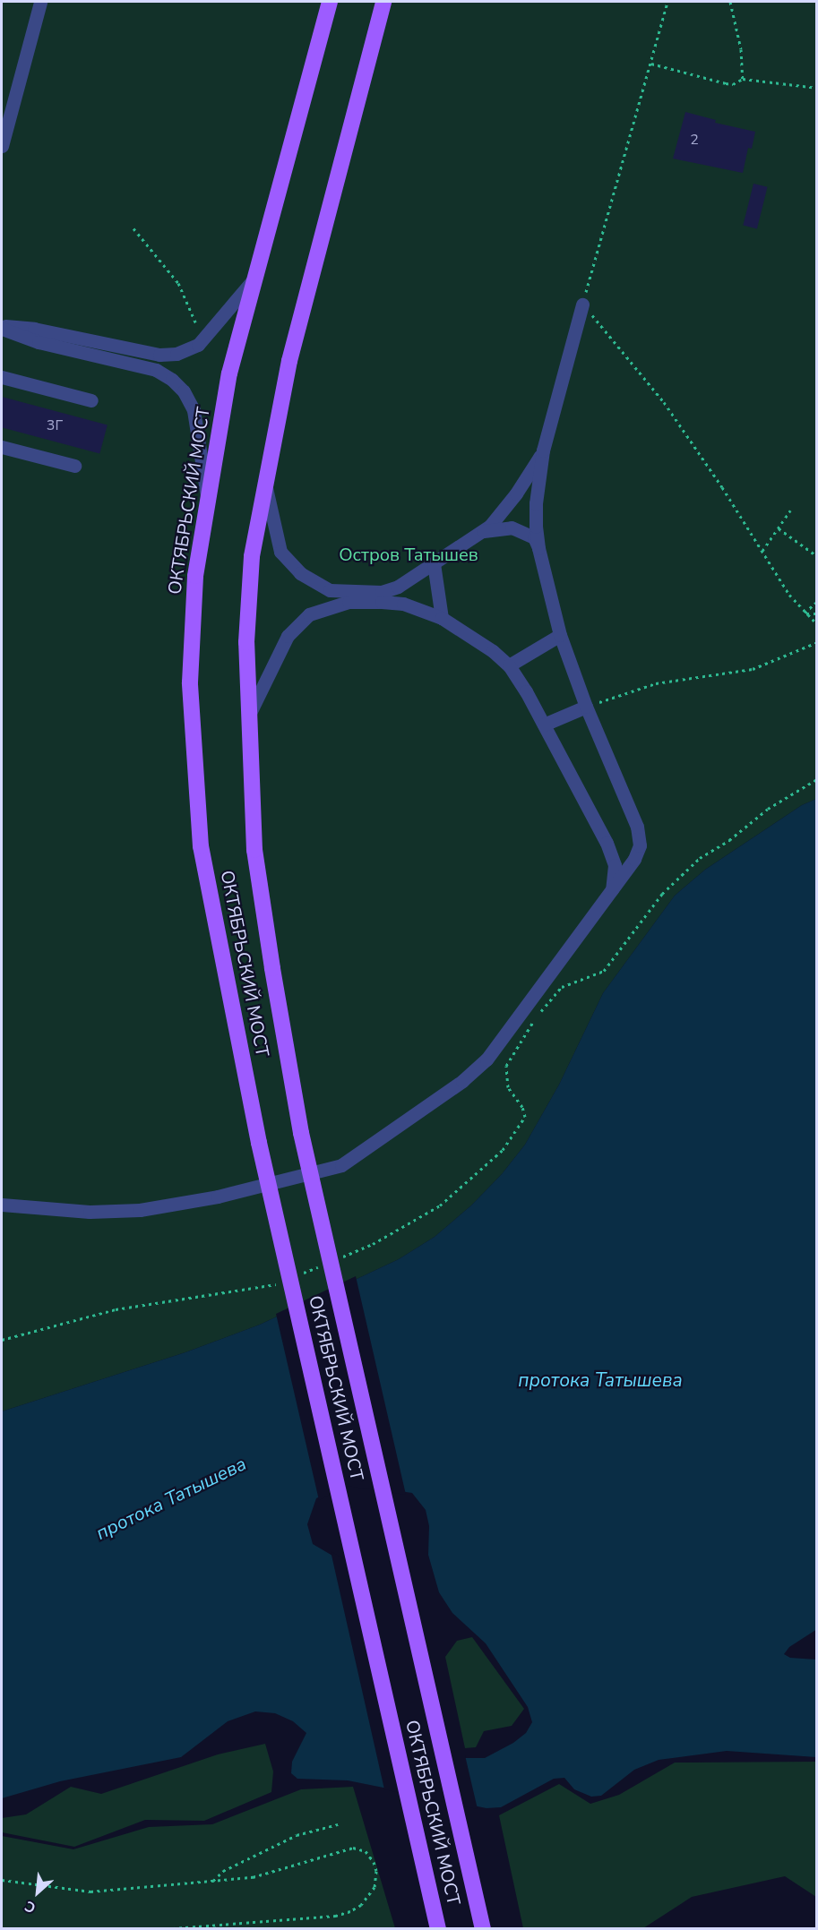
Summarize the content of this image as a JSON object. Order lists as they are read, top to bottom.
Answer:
{
  "streets": {
    "main road": ["ОКТЯБРЬСКИЙ МОСТ"]
  },
  "water": ["протока Татышева"],
  "parks": ["Остров Татышев"],
  "house_numbers": ["2", "3Г"],
  "north": "bottom left"
}
